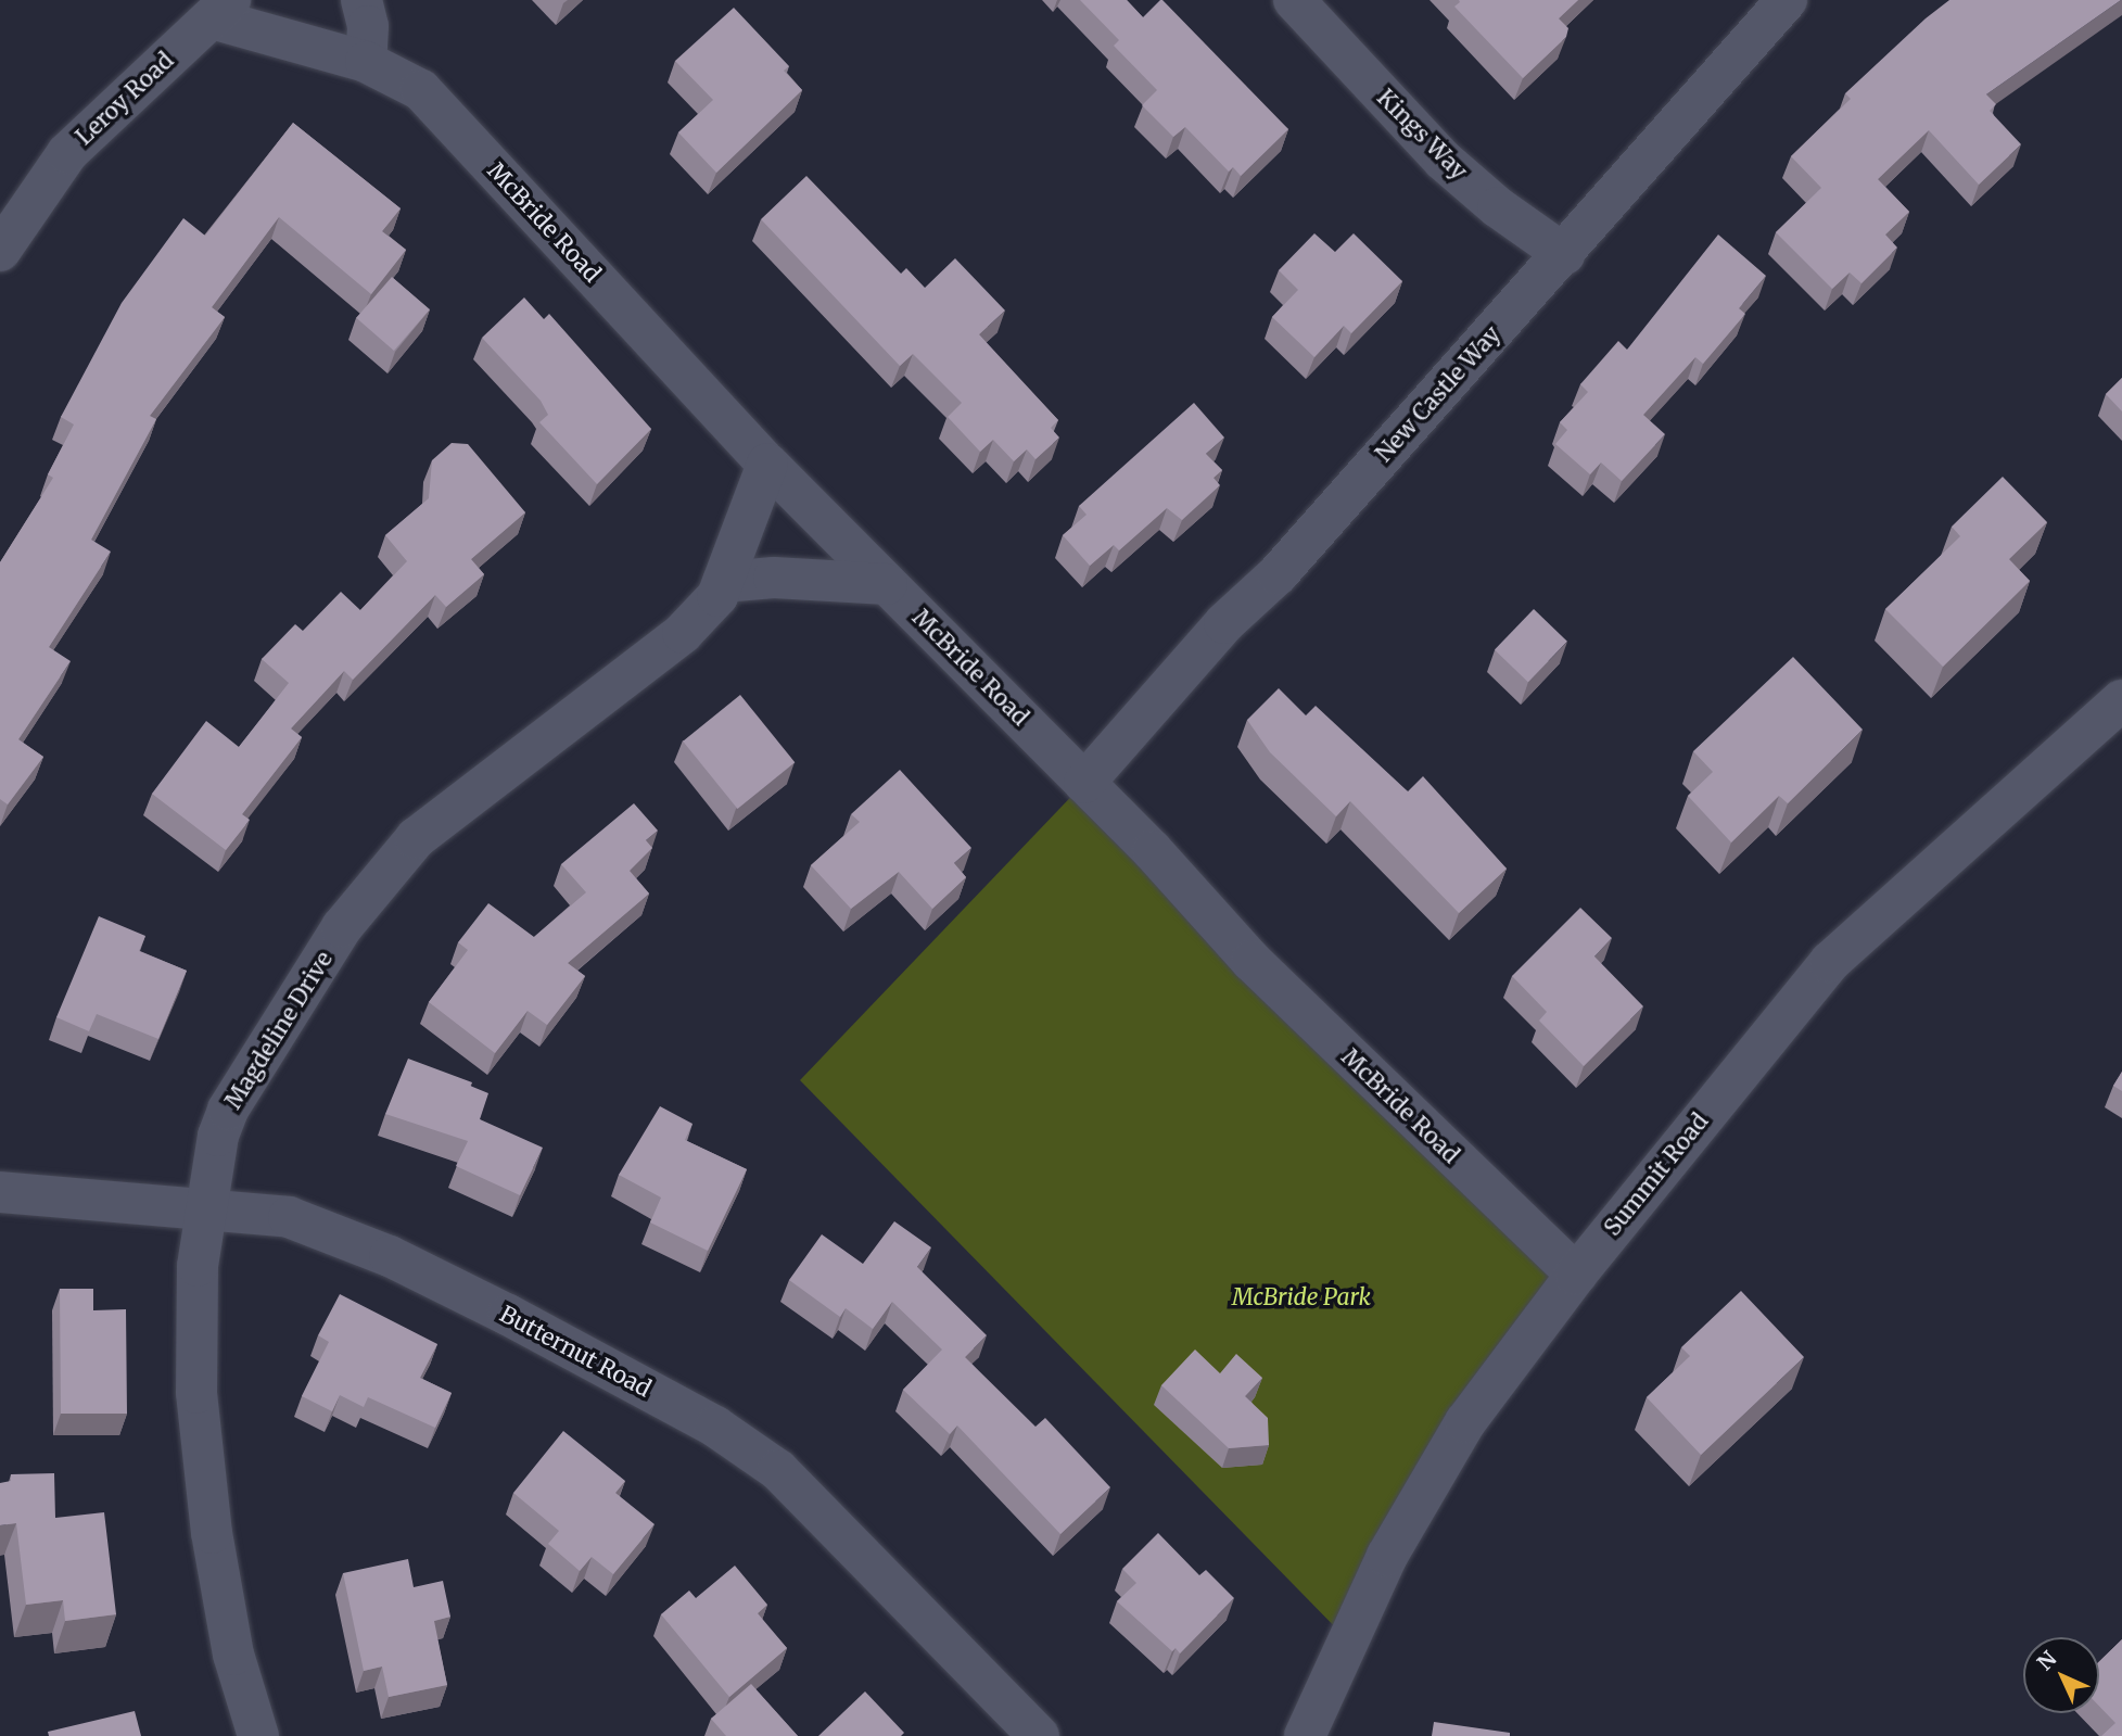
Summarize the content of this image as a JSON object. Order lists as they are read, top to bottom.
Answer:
{
  "streets": {
    "street": [
      "Leroy Road",
      "Kings Way",
      "McBride Road",
      "New Castle Way",
      "Magdeline Drive",
      "Summit Road",
      "Butternut Road"
    ]
  },
  "crossings": [
    ["Leroy Road", "McBride Road"],
    ["Kings Way", "New Castle Way"],
    ["McBride Road", "New Castle Way"],
    ["McBride Road", "Magdeline Drive"],
    ["McBride Road", "Summit Road"],
    ["Magdeline Drive", "Butternut Road"]
  ],
  "parks": ["McBride Park"],
  "north": "top left"
}
